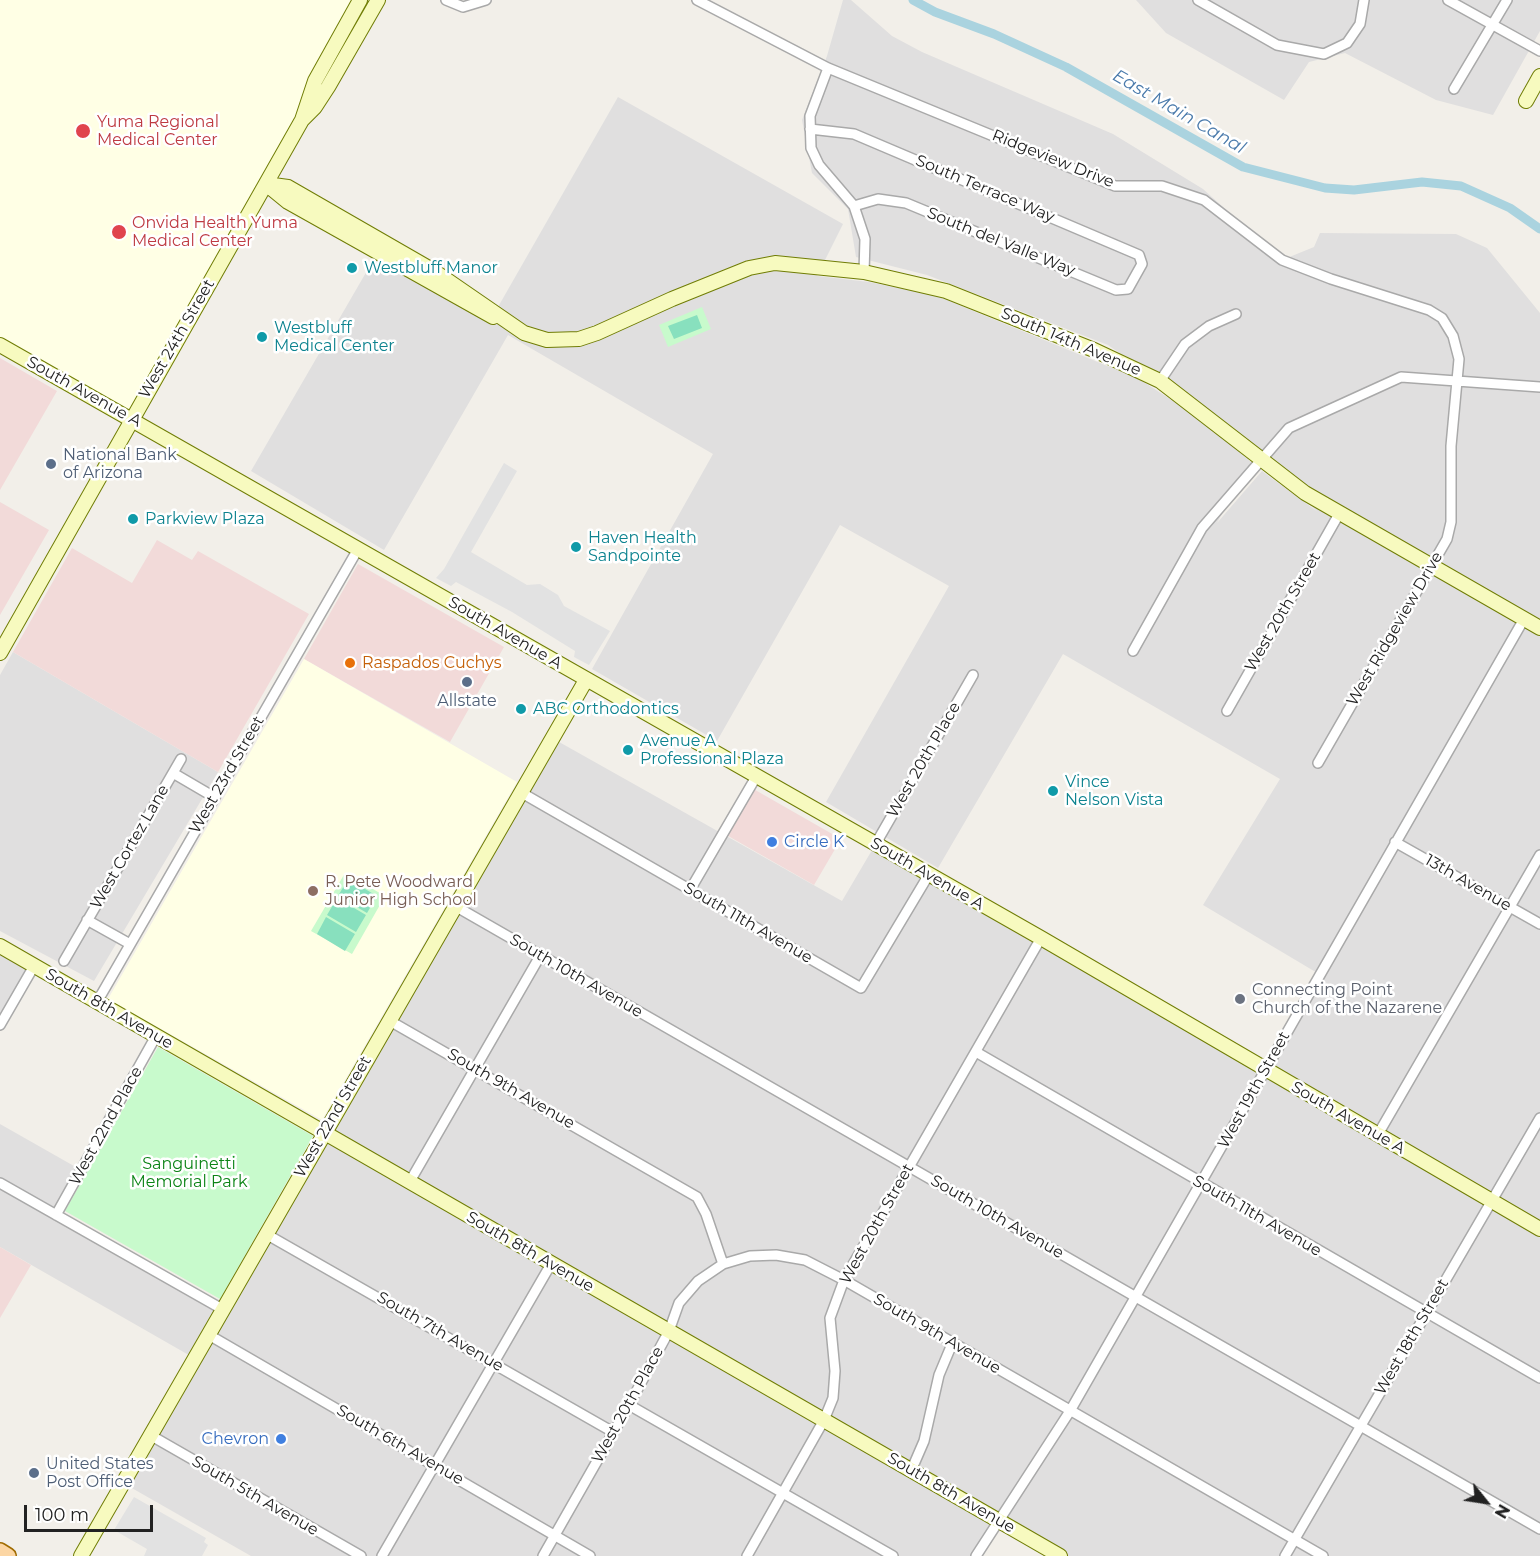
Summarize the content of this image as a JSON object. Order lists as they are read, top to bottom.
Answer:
{
  "streets": {
    "street": [
      "Ridgeview Drive",
      "South Terrace Way",
      "South del Valle Way",
      "West 24th Street",
      "South 14th Avenue",
      "South Avenue A",
      "West 20th Street",
      "West Ridgeview Drive",
      "West 20th Place",
      "West 23rd Street",
      "West Cortez Lane",
      "13th Avenue",
      "South 11th Avenue",
      "South 10th Avenue",
      "South 8th Avenue",
      "South 9th Avenue",
      "West 19th Street",
      "West 22nd Street",
      "West 22nd Place",
      "South 7th Avenue",
      "West 18th Street",
      "South 6th Avenue",
      "South 5th Avenue"
    ]
  },
  "crossings": [
    ["Ridgeview Drive", "West Ridgeview Drive"],
    ["South Terrace Way", "South del Valle Way"],
    ["West 24th Street", "South 14th Avenue"],
    ["West 24th Street", "South Avenue A"],
    ["South 14th Avenue", "West 20th Street"],
    ["South 14th Avenue", "West Ridgeview Drive"],
    ["South 14th Avenue", "West 19th Street"],
    ["South Avenue A", "West 20th Street"],
    ["South Avenue A", "West 20th Place"],
    ["South Avenue A", "West 23rd Street"],
    ["South Avenue A", "South 11th Avenue"],
    ["South Avenue A", "West 19th Street"],
    ["South Avenue A", "West 22nd Street"],
    ["South Avenue A", "West 18th Street"],
    ["West 20th Street", "South 11th Avenue"],
    ["West 20th Street", "South 10th Avenue"],
    ["West 20th Street", "South 8th Avenue"],
    ["West 20th Street", "South 9th Avenue"],
    ["West 20th Place", "South 8th Avenue"],
    ["West 20th Place", "South 9th Avenue"],
    ["West 20th Place", "South 7th Avenue"],
    ["West 20th Place", "South 6th Avenue"],
    ["West 23rd Street", "West Cortez Lane"],
    ["West 23rd Street", "South 8th Avenue"],
    ["13th Avenue", "West 19th Street"],
    ["South 11th Avenue", "West 19th Street"],
    ["South 11th Avenue", "West 22nd Street"],
    ["South 11th Avenue", "West 18th Street"],
    ["South 10th Avenue", "West 19th Street"],
    ["South 10th Avenue", "West 22nd Street"],
    ["South 10th Avenue", "West 18th Street"],
    ["South 8th Avenue", "West 19th Street"],
    ["South 8th Avenue", "West 22nd Street"],
    ["South 8th Avenue", "West 22nd Place"],
    ["South 9th Avenue", "West 19th Street"],
    ["South 9th Avenue", "West 22nd Street"],
    ["South 9th Avenue", "West 18th Street"],
    ["West 22nd Street", "South 7th Avenue"],
    ["West 22nd Street", "South 6th Avenue"],
    ["West 22nd Street", "South 5th Avenue"]
  ],
  "water": ["East Main Canal"],
  "parks": ["Sanguinetti Memorial Park"],
  "places": [
    "Yuma Regional Medical Center",
    "Onvida Health Yuma Medical Center",
    "Westbluff Manor",
    "Westbluff Medical Center",
    "National Bank of Arizona",
    "Parkview Plaza",
    "Haven Health Sandpointe",
    "Raspados Cuchys",
    "Allstate",
    "ABC Orthodontics",
    "Avenue A Professional Plaza",
    "Vince Nelson Vista",
    "Circle K",
    "R. Pete Woodward Junior High School",
    "Connecting Point Church of the Nazarene",
    "Chevron",
    "United States Post Office"
  ],
  "scale_bar": "100 m",
  "north": "bottom right"
}
